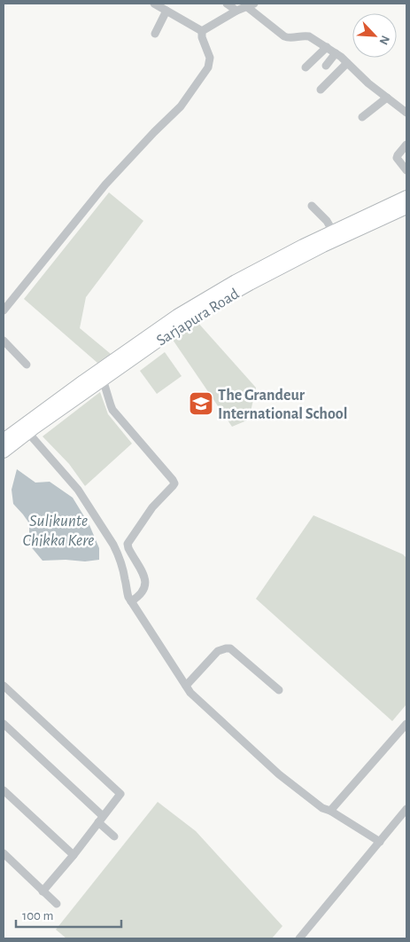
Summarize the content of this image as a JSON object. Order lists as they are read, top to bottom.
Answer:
{
  "streets": {
    "main road": ["Sarjapura Road"]
  },
  "water": ["Sulikunte Chikka Kere"],
  "places": {
    "school or university": ["The Grandeur International School"]
  },
  "scale_bar": "100 m",
  "north": "bottom right"
}
